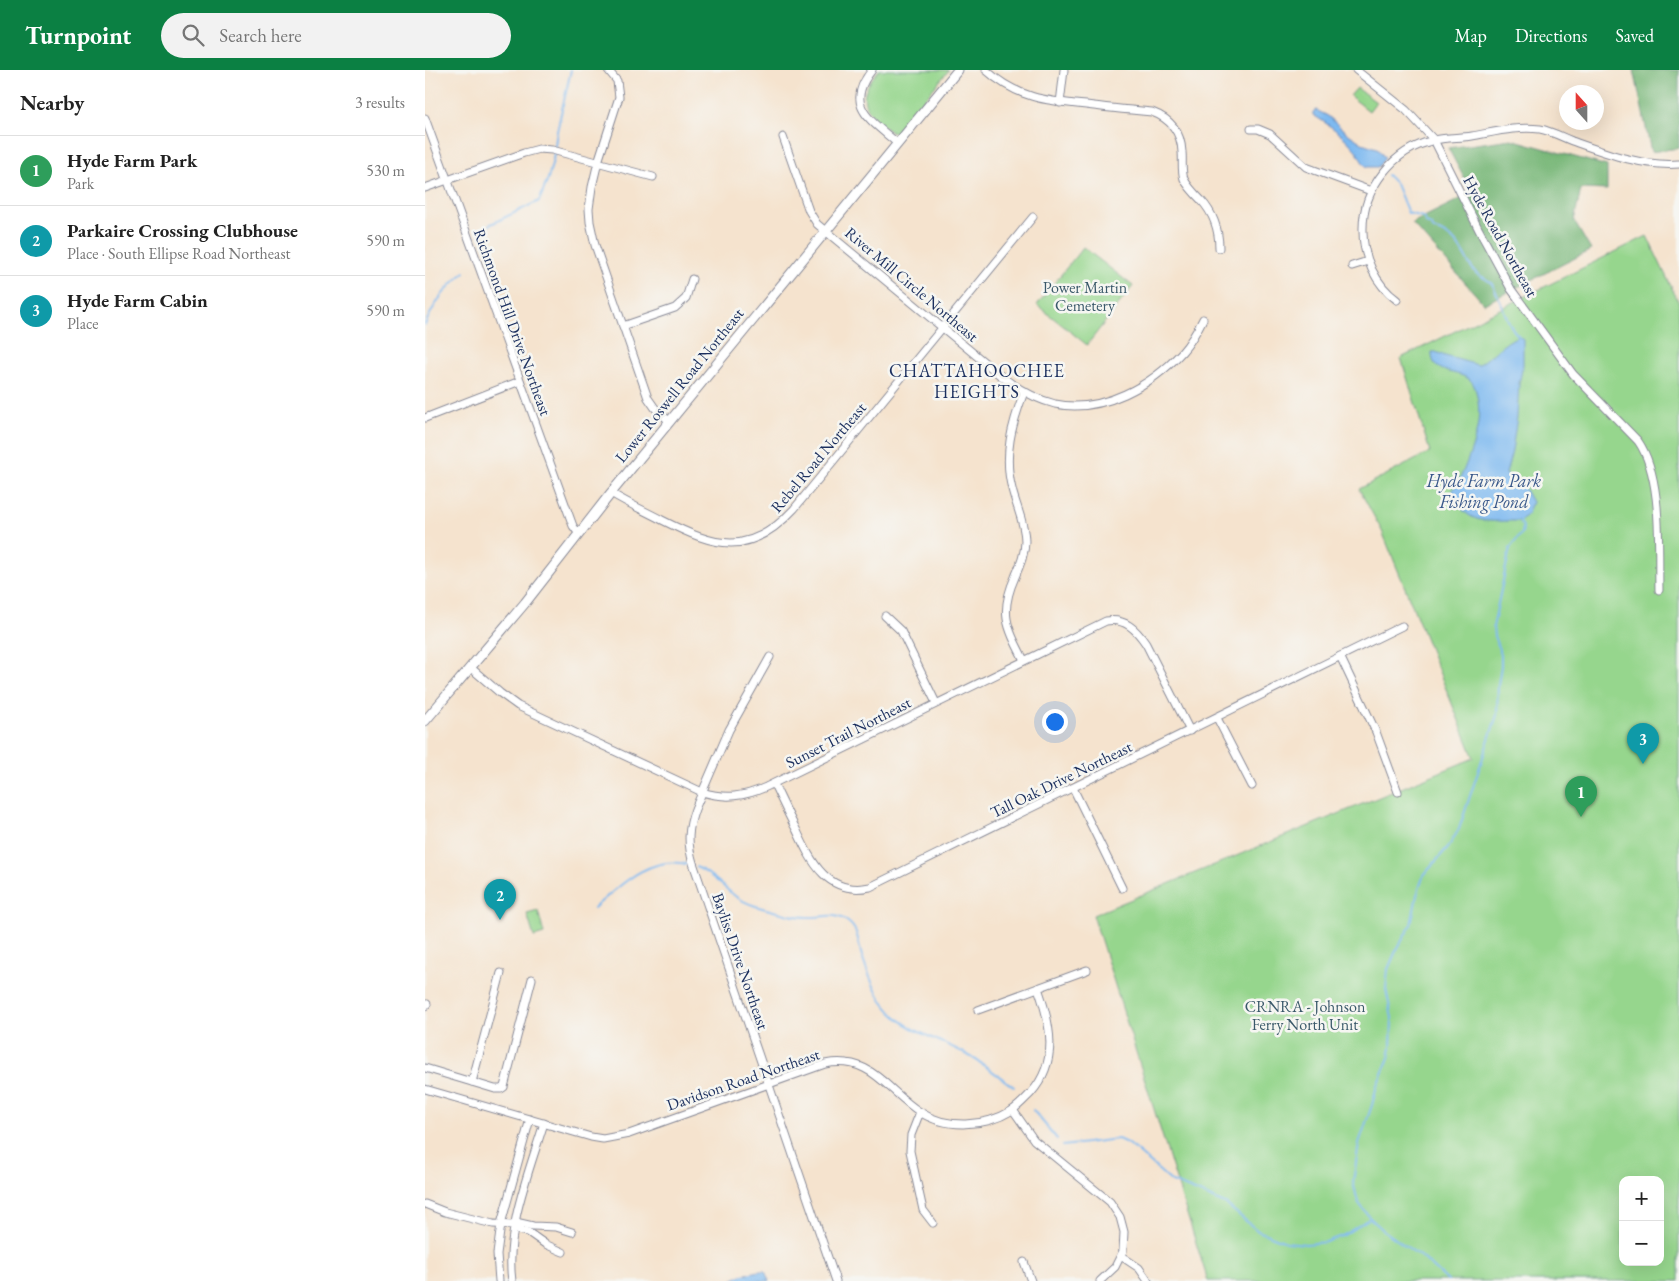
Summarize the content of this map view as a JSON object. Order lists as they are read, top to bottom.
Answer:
{
  "streets": {
    "street": [
      "Hyde Road Northeast",
      "River Mill Circle Northeast",
      "Richmond Hill Drive Northeast",
      "Lower Roswell Road Northeast",
      "Rebel Road Northeast",
      "Sunset Trail Northeast",
      "Tall Oak Drive Northeast",
      "Bayliss Drive Northeast",
      "Davidson Road Northeast"
    ]
  },
  "crossings": [
    ["River Mill Circle Northeast", "Lower Roswell Road Northeast"],
    ["River Mill Circle Northeast", "Rebel Road Northeast"],
    ["Richmond Hill Drive Northeast", "Lower Roswell Road Northeast"],
    ["Lower Roswell Road Northeast", "Rebel Road Northeast"],
    ["Lower Roswell Road Northeast", "Sunset Trail Northeast"],
    ["Sunset Trail Northeast", "Tall Oak Drive Northeast"],
    ["Sunset Trail Northeast", "Bayliss Drive Northeast"],
    ["Bayliss Drive Northeast", "Davidson Road Northeast"]
  ],
  "districts": ["CHATTAHOOCHEE HEIGHTS"],
  "water": ["Hyde Farm Park Fishing Pond"],
  "parks": ["Power Martin Cemetery", "CRNRA - Johnson Ferry North Unit"],
  "north": "top",
  "page": {
    "header": "Turnpoint",
    "search": "Search here",
    "nav": ["Map", "Directions", "Saved"],
    "heading": ["Nearby", "3 results"],
    "list": [
      {
        "mark": "1",
        "name": "Hyde Farm Park",
        "note": "Park",
        "value": "530 m"
      },
      {
        "mark": "2",
        "name": "Parkaire Crossing Clubhouse",
        "note": "Place · South Ellipse Road Northeast",
        "value": "590 m"
      },
      {
        "mark": "3",
        "name": "Hyde Farm Cabin",
        "note": "Place",
        "value": "590 m"
      }
    ],
    "pins": ["3", "1", "2"],
    "map_buttons": ["+", "−"]
  }
}
